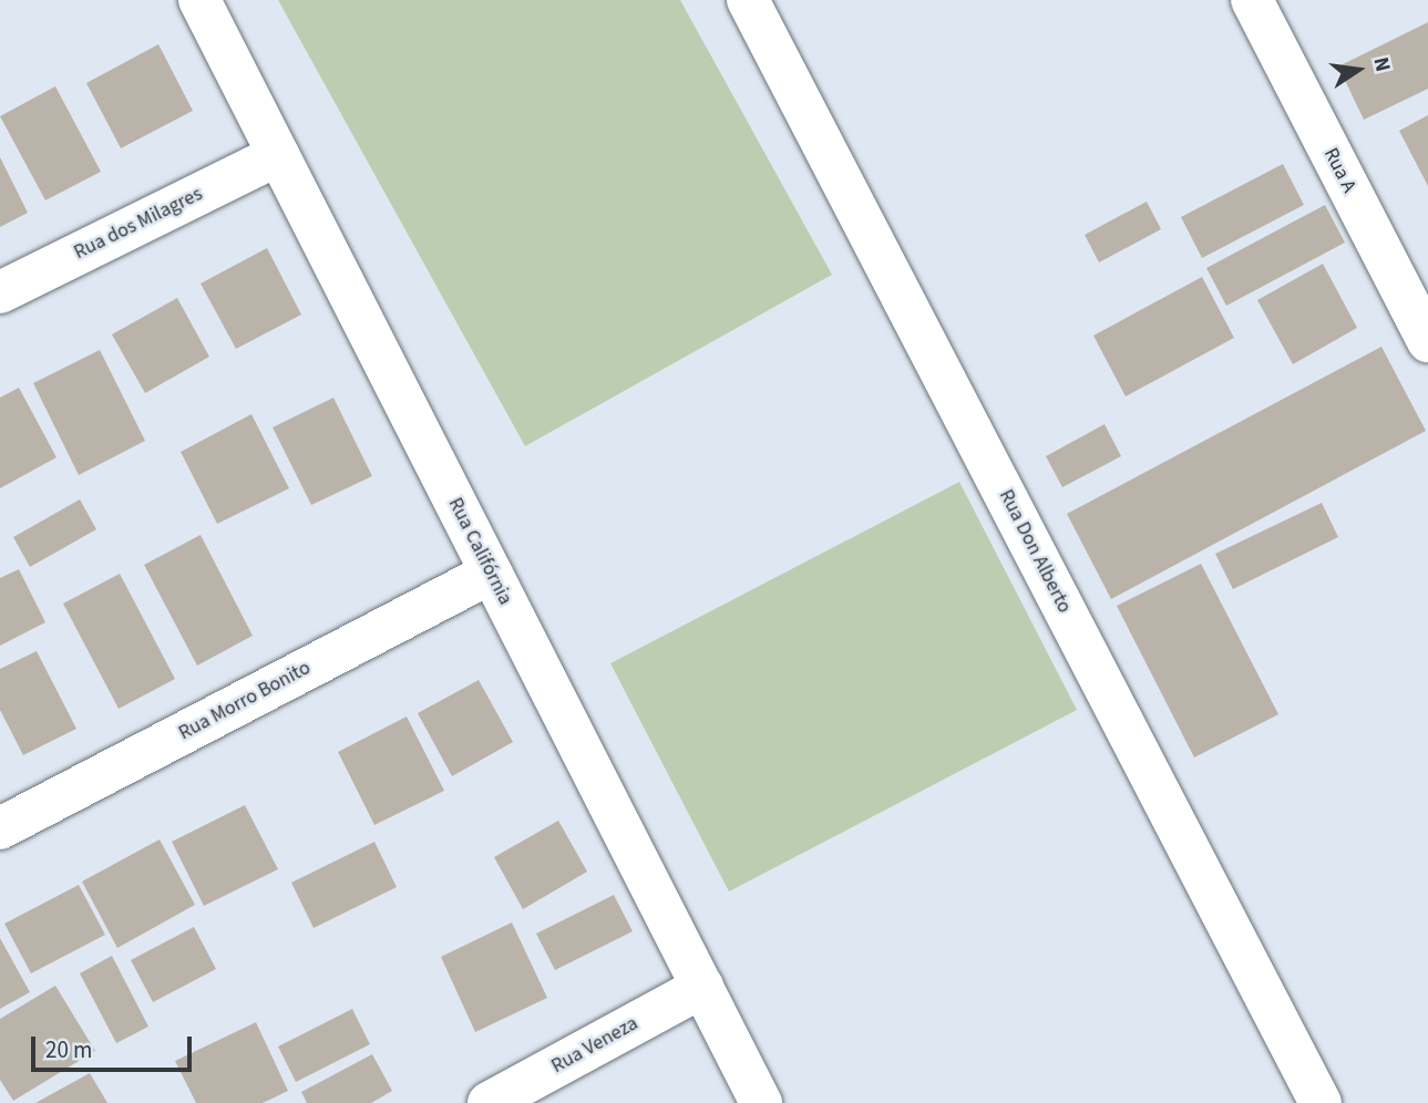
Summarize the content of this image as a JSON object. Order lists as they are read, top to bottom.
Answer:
{
  "streets": {
    "street": [
      "Rua A",
      "Rua dos Milagres",
      "Rua Califórnia",
      "Rua Don Alberto",
      "Rua Morro Bonito",
      "Rua Veneza"
    ]
  },
  "crossings": [
    ["Rua dos Milagres", "Rua Califórnia"],
    ["Rua Califórnia", "Rua Morro Bonito"],
    ["Rua Califórnia", "Rua Veneza"]
  ],
  "scale_bar": "20 m",
  "north": "right"
}
